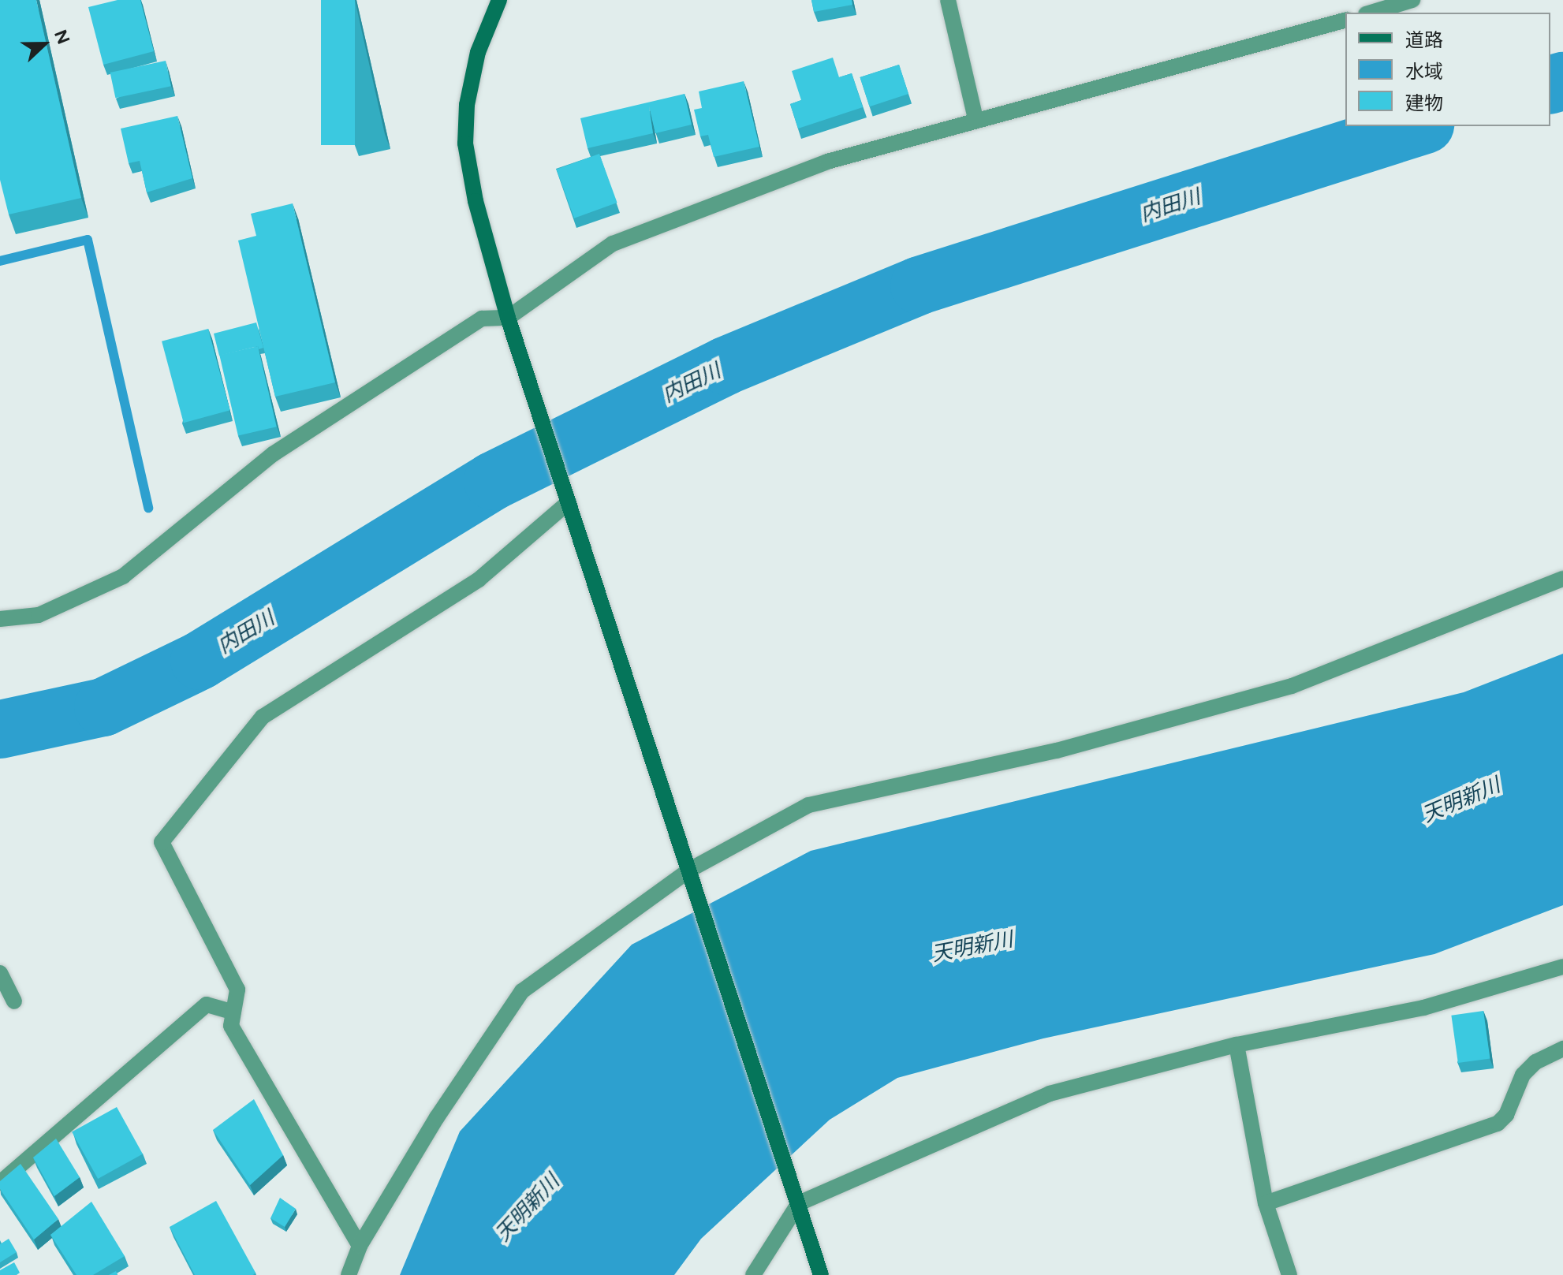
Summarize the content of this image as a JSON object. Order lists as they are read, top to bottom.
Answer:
{
  "water": ["内田川", "天明新川"],
  "legend": ["道路", "水域", "建物"],
  "north": "right"
}
